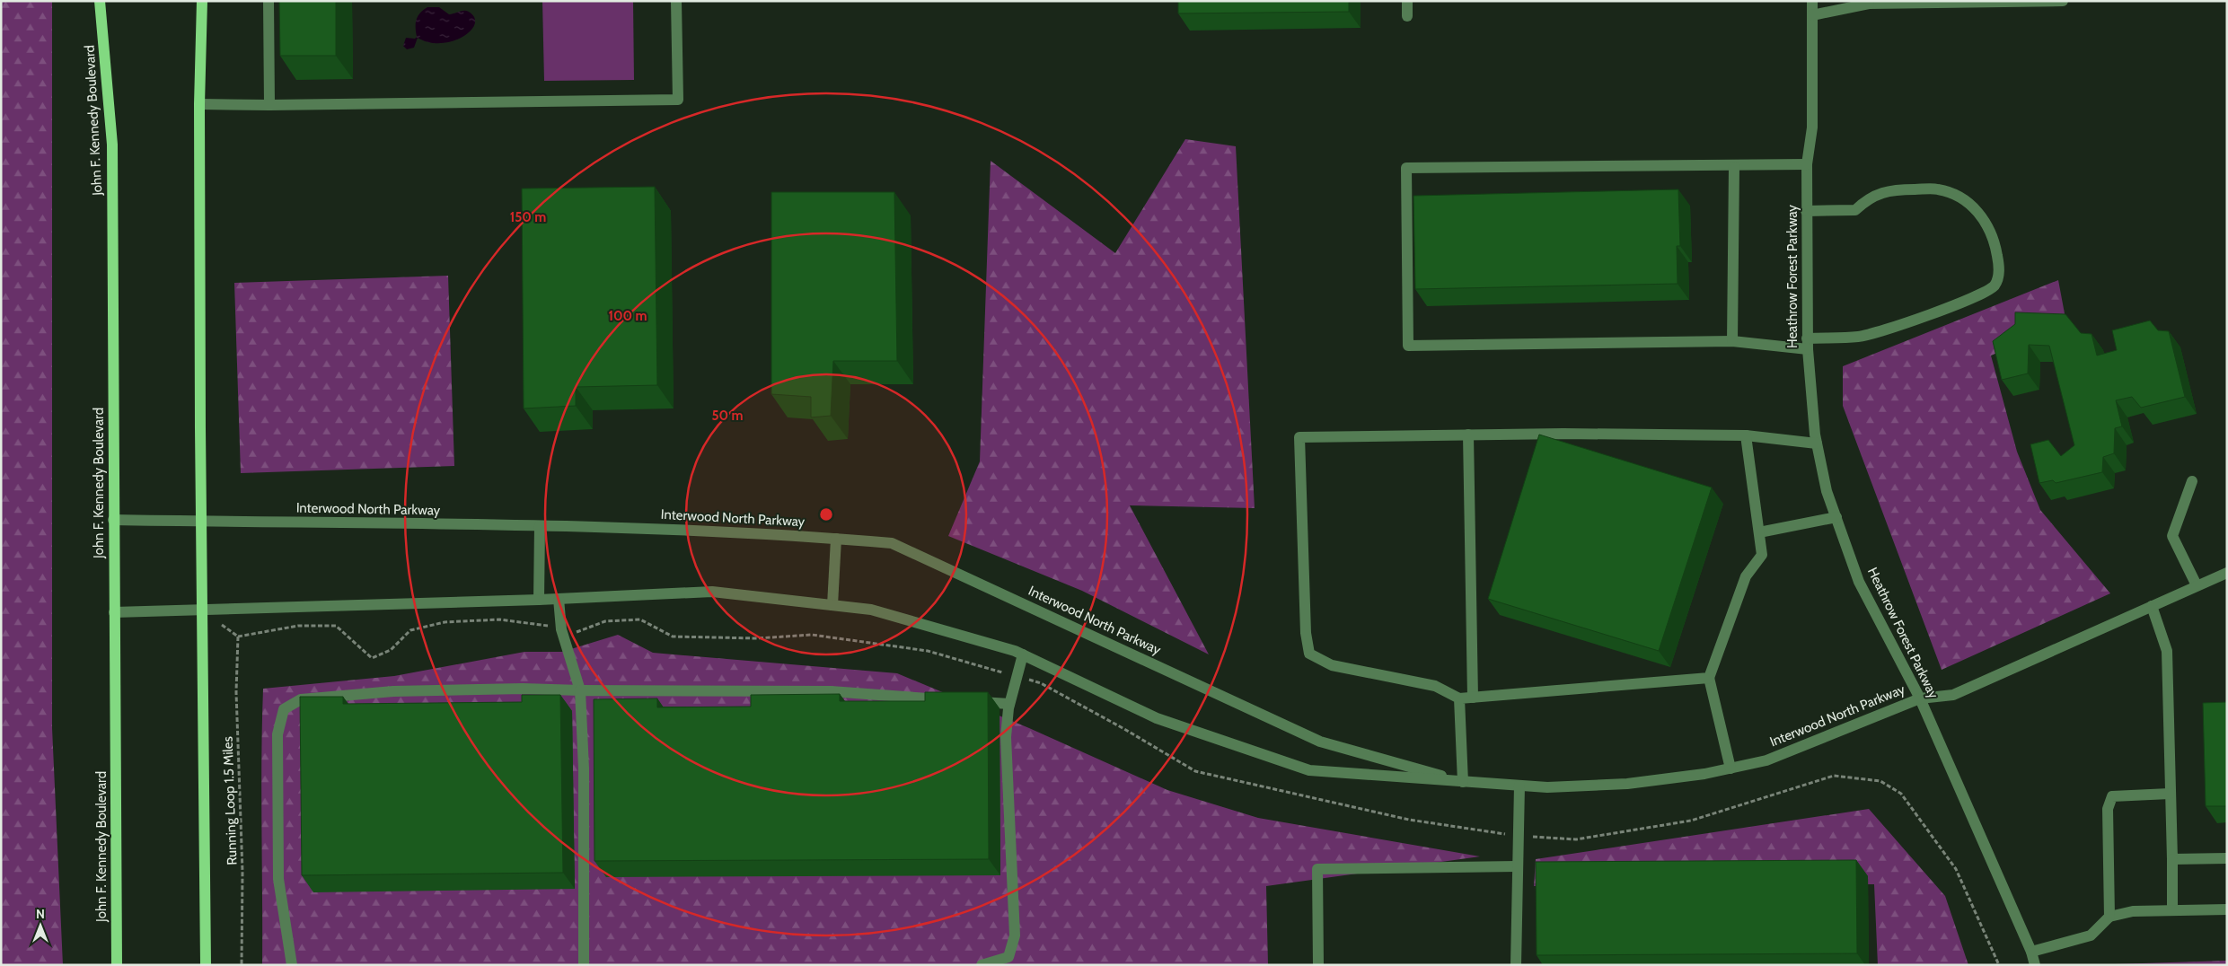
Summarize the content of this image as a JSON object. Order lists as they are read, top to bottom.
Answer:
{
  "streets": {
    "main road": ["John F. Kennedy Boulevard"],
    "street": ["Heathrow Forest Parkway", "Interwood North Parkway"],
    "path": ["Running Loop 1.5 Miles"]
  },
  "crossings": [
    ["John F. Kennedy Boulevard", "Interwood North Parkway"],
    ["Heathrow Forest Parkway", "Interwood North Parkway"]
  ],
  "north": "top",
  "rings": ["150 m", "100 m", "50 m"]
}
